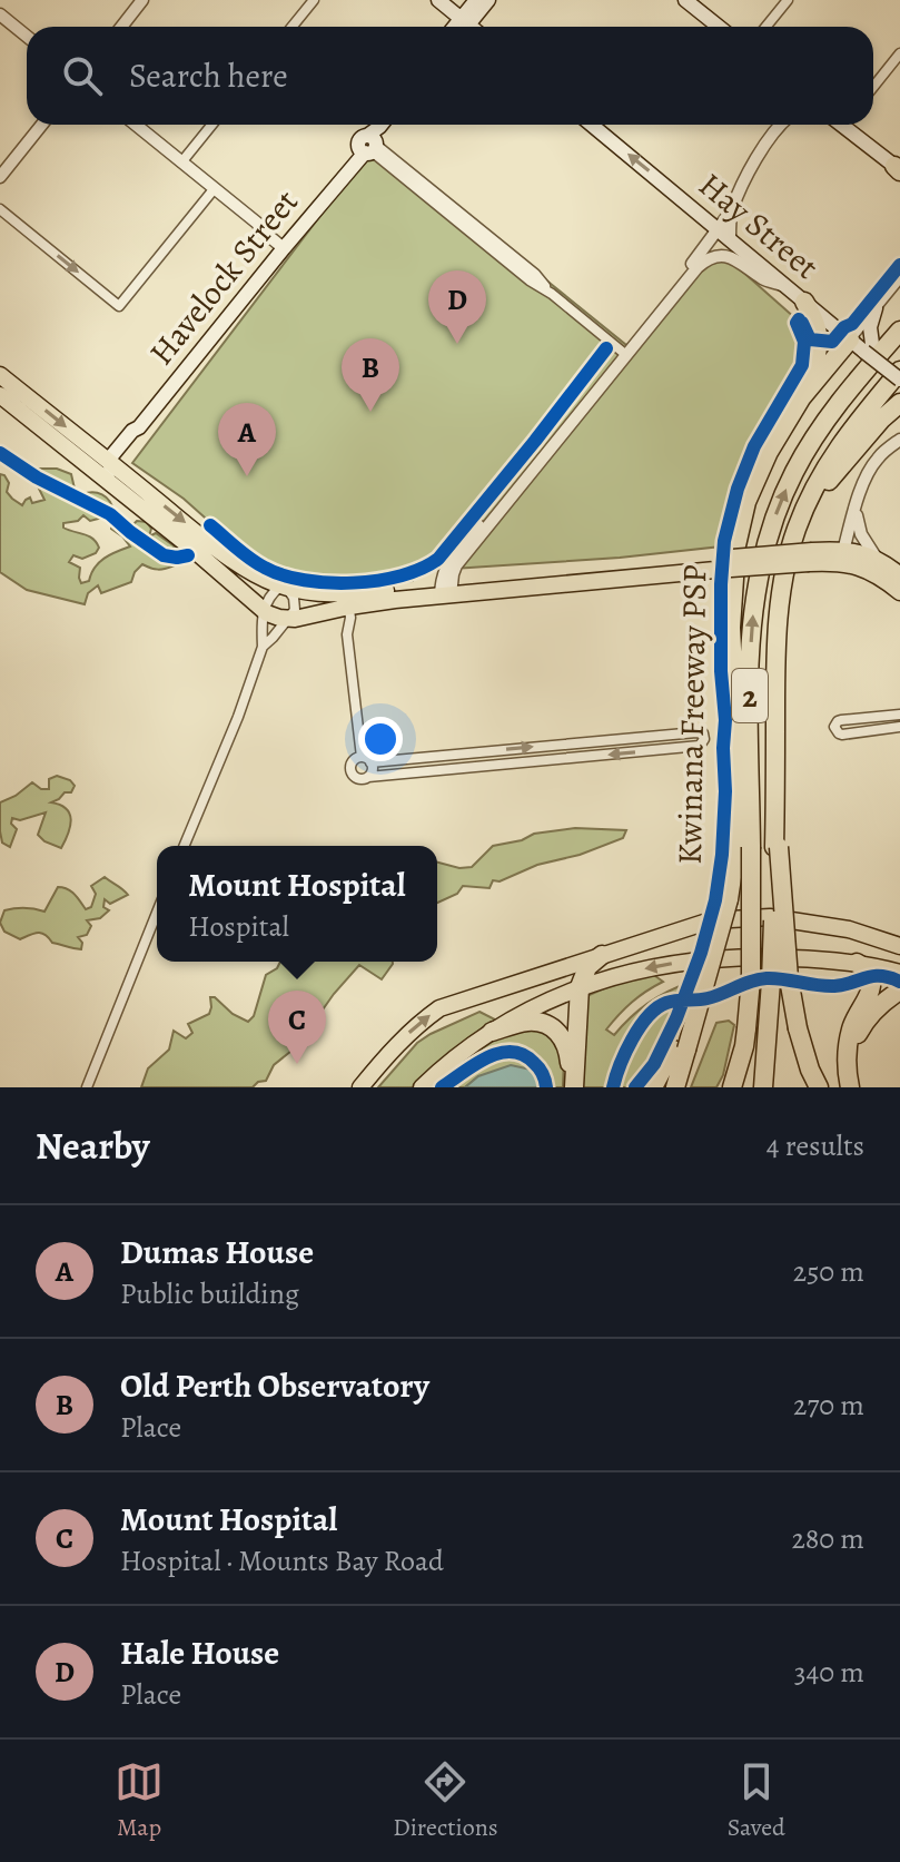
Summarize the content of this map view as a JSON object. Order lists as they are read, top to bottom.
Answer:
{
  "streets": {
    "highway": ["2"],
    "main road": ["Hay Street", "Havelock Street"],
    "cycle path": ["Kwinana Freeway PSP"]
  },
  "one_way": ["Hay Street"],
  "page": {
    "search": "Search here",
    "pins": [
      "D",
      "B",
      "A",
      "C"
    ],
    "popup": ["Mount Hospital", "Hospital"],
    "heading": ["Nearby", "4 results"],
    "list": [
      {
        "mark": "A",
        "name": "Dumas House",
        "note": "Public building",
        "value": "250 m"
      },
      {
        "mark": "B",
        "name": "Old Perth Observatory",
        "note": "Place",
        "value": "270 m"
      },
      {
        "mark": "C",
        "name": "Mount Hospital",
        "note": "Hospital · Mounts Bay Road",
        "value": "280 m"
      },
      {
        "mark": "D",
        "name": "Hale House",
        "note": "Place",
        "value": "340 m"
      }
    ],
    "nav": ["Map", "Directions", "Saved"]
  }
}
